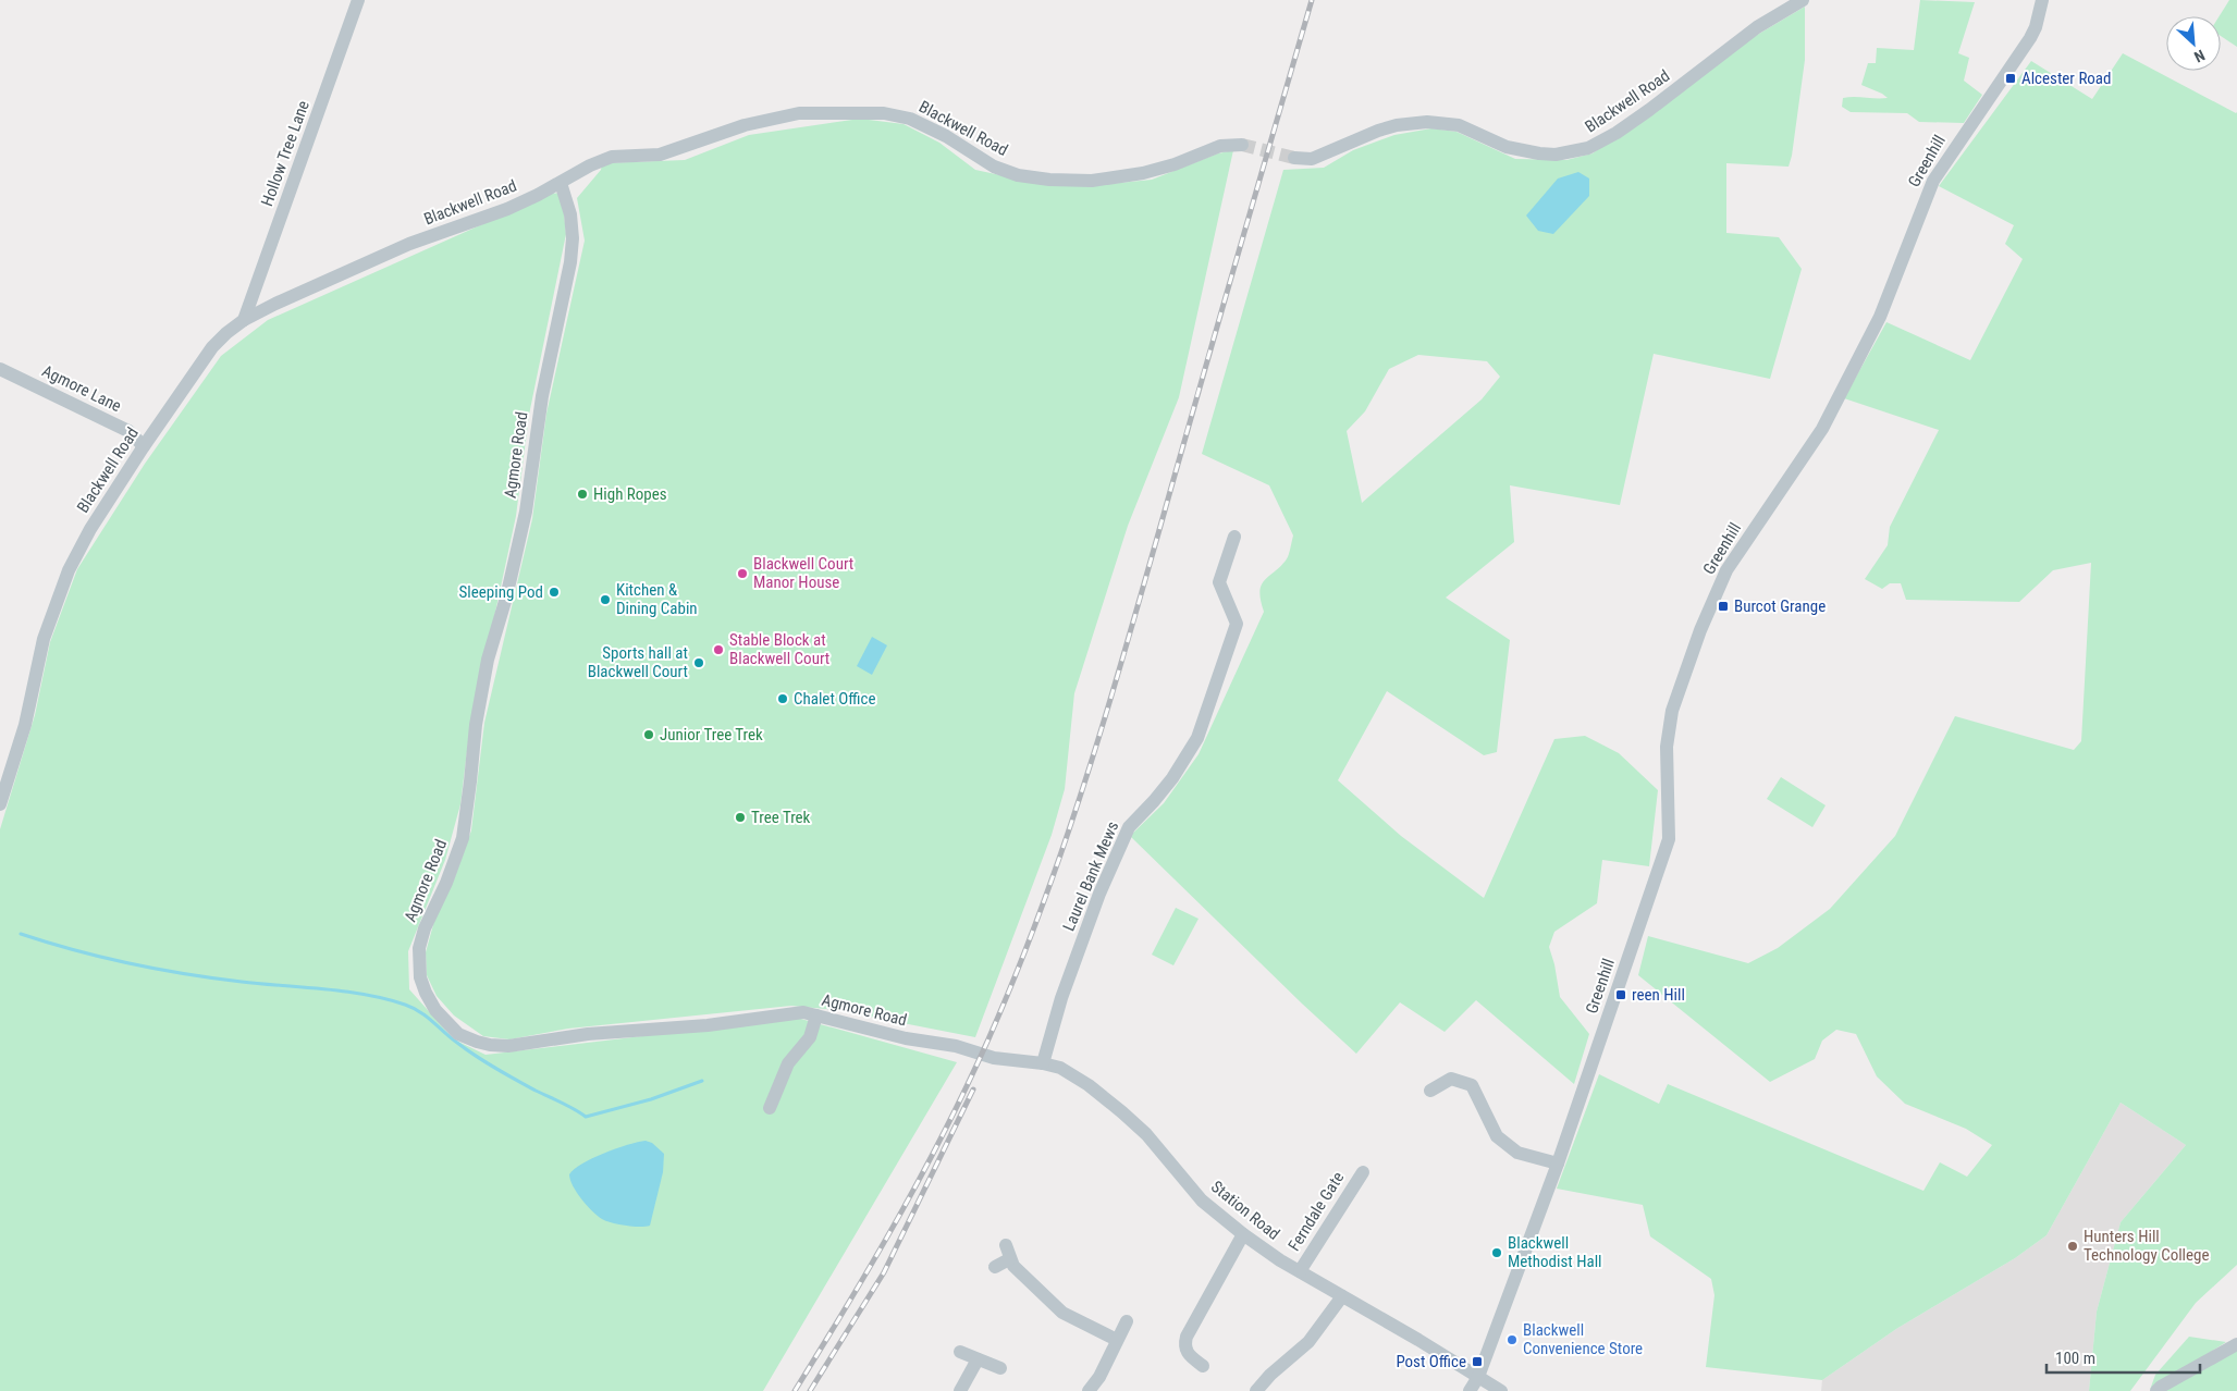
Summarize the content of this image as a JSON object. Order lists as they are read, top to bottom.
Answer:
{
  "streets": {
    "street": [
      "Blackwell Road",
      "Hollow Tree Lane",
      "Greenhill",
      "Agmore Lane",
      "Agmore Road",
      "Laurel Bank Mews",
      "Station Road",
      "Ferndale Gate"
    ]
  },
  "crossings": [
    ["Blackwell Road", "Hollow Tree Lane"],
    ["Blackwell Road", "Agmore Lane"],
    ["Blackwell Road", "Agmore Road"],
    ["Greenhill", "Station Road"],
    ["Agmore Road", "Station Road"],
    ["Laurel Bank Mews", "Station Road"],
    ["Station Road", "Ferndale Gate"]
  ],
  "places": {
    "transit": [
      "Alcester Road",
      "Burcot Grange",
      "reen Hill",
      "Post Office"
    ],
    "other": [
      "High Ropes",
      "Blackwell Court Manor House",
      "Sleeping Pod",
      "Kitchen & Dining Cabin",
      "Stable Block at Blackwell Court",
      "Sports hall at Blackwell Court",
      "Chalet Office",
      "Junior Tree Trek",
      "Tree Trek",
      "Hunters Hill Technology College",
      "Blackwell Methodist Hall",
      "Blackwell Convenience Store"
    ]
  },
  "scale_bar": "100 m",
  "north": "bottom right"
}
